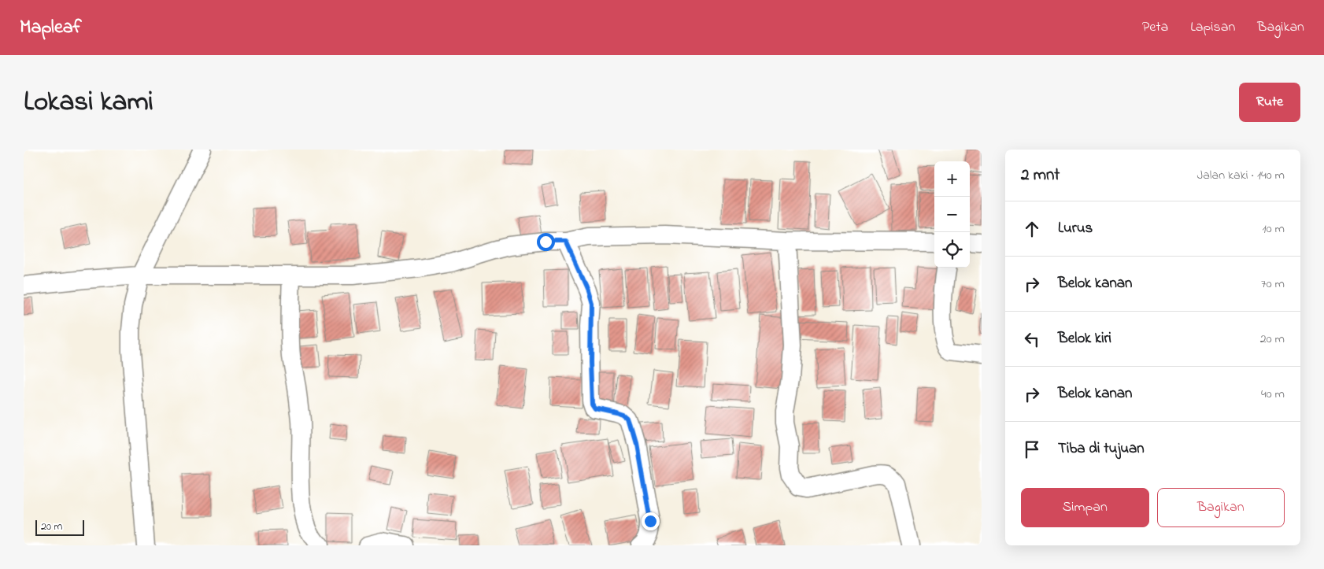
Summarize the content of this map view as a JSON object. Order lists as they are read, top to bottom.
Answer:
{
  "scale_bar": "20 m",
  "page": {
    "header": "Mapleaf",
    "nav": ["Peta", "Lapisan", "Bagikan"],
    "title": "Lokasi kami",
    "buttons": [
      "Rute",
      ["Simpan", "Bagikan"]
    ],
    "heading": ["2 mnt", "Jalan kaki · 140 m"],
    "map_buttons": ["+", "−"],
    "list": [
      ["Lurus", "10 m"],
      ["Belok kanan", "70 m"],
      ["Belok kiri", "20 m"],
      ["Belok kanan", "40 m"],
      "Tiba di tujuan"
    ],
    "scale": "20 m"
  }
}
